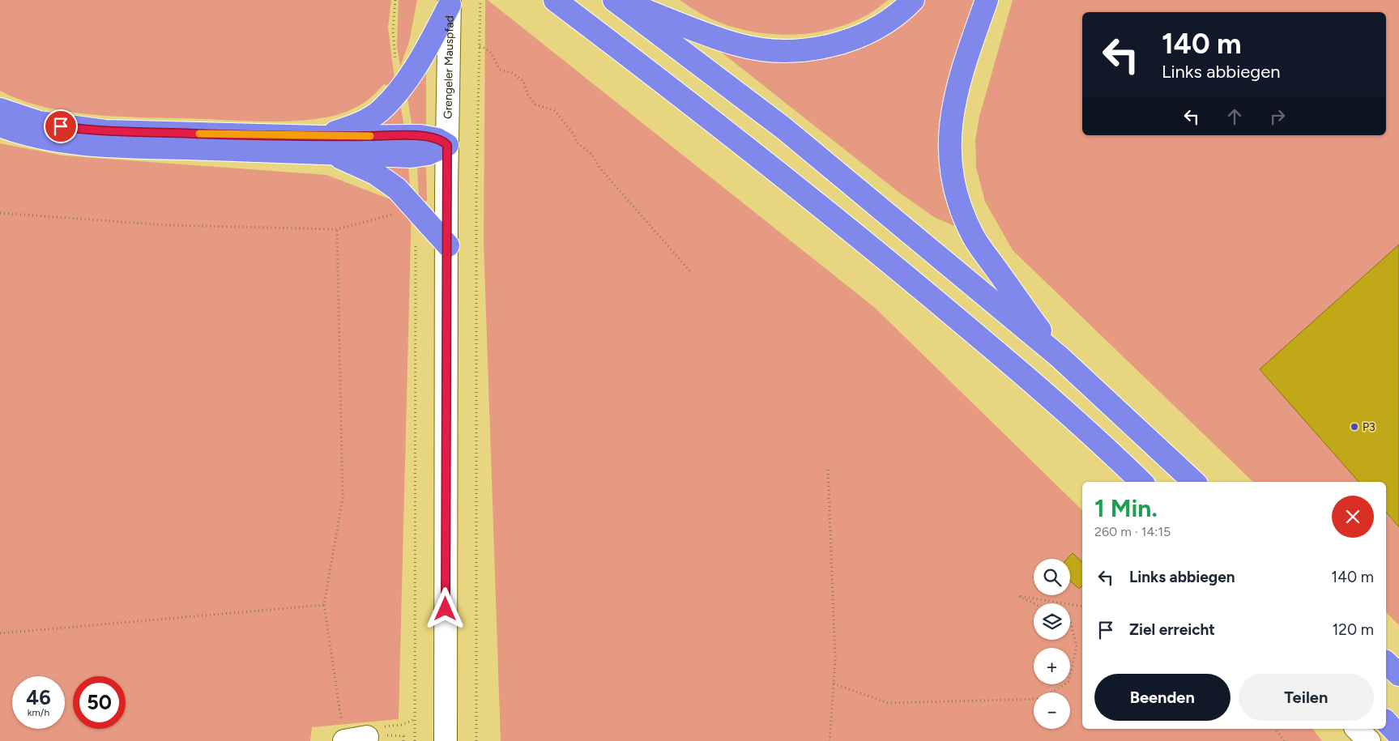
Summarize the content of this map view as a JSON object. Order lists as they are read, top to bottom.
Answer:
{
  "streets": {
    "main road": ["Grengeler Mauspfad"]
  },
  "places": ["P3"],
  "page": {
    "turn": ["140 m", "Links abbiegen"],
    "heading": ["1 Min.", "260 m · 14:15"],
    "list": [
      {
        "name": "Links abbiegen",
        "value": "140 m"
      },
      {
        "name": "Ziel erreicht",
        "value": "120 m"
      }
    ],
    "map_buttons": ["+", "−"],
    "buttons": ["Beenden", "Teilen"],
    "speed": "46 km/h",
    "limit": "50"
  }
}
